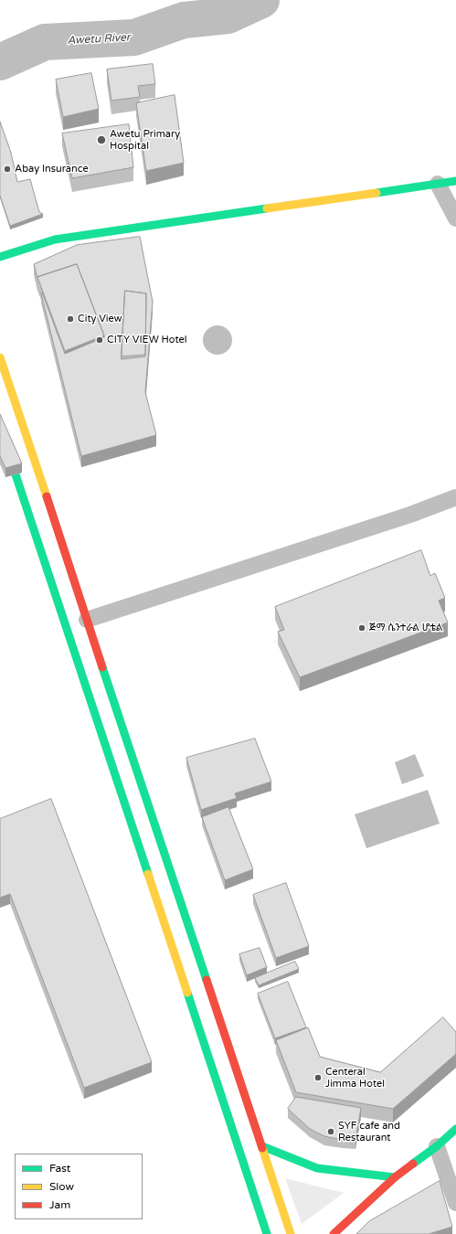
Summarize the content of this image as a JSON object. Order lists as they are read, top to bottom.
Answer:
{
  "water": ["Awetu River"],
  "places": [
    "Awetu Primary Hospital",
    "Abay Insurance",
    "City View",
    "CITY VIEW Hotel",
    "ጅማ ሴንተራል ሆቴል",
    "Centeral Jimma Hotel",
    "SYF cafe and Restaurant"
  ],
  "legend": ["Fast", "Slow", "Jam"]
}
